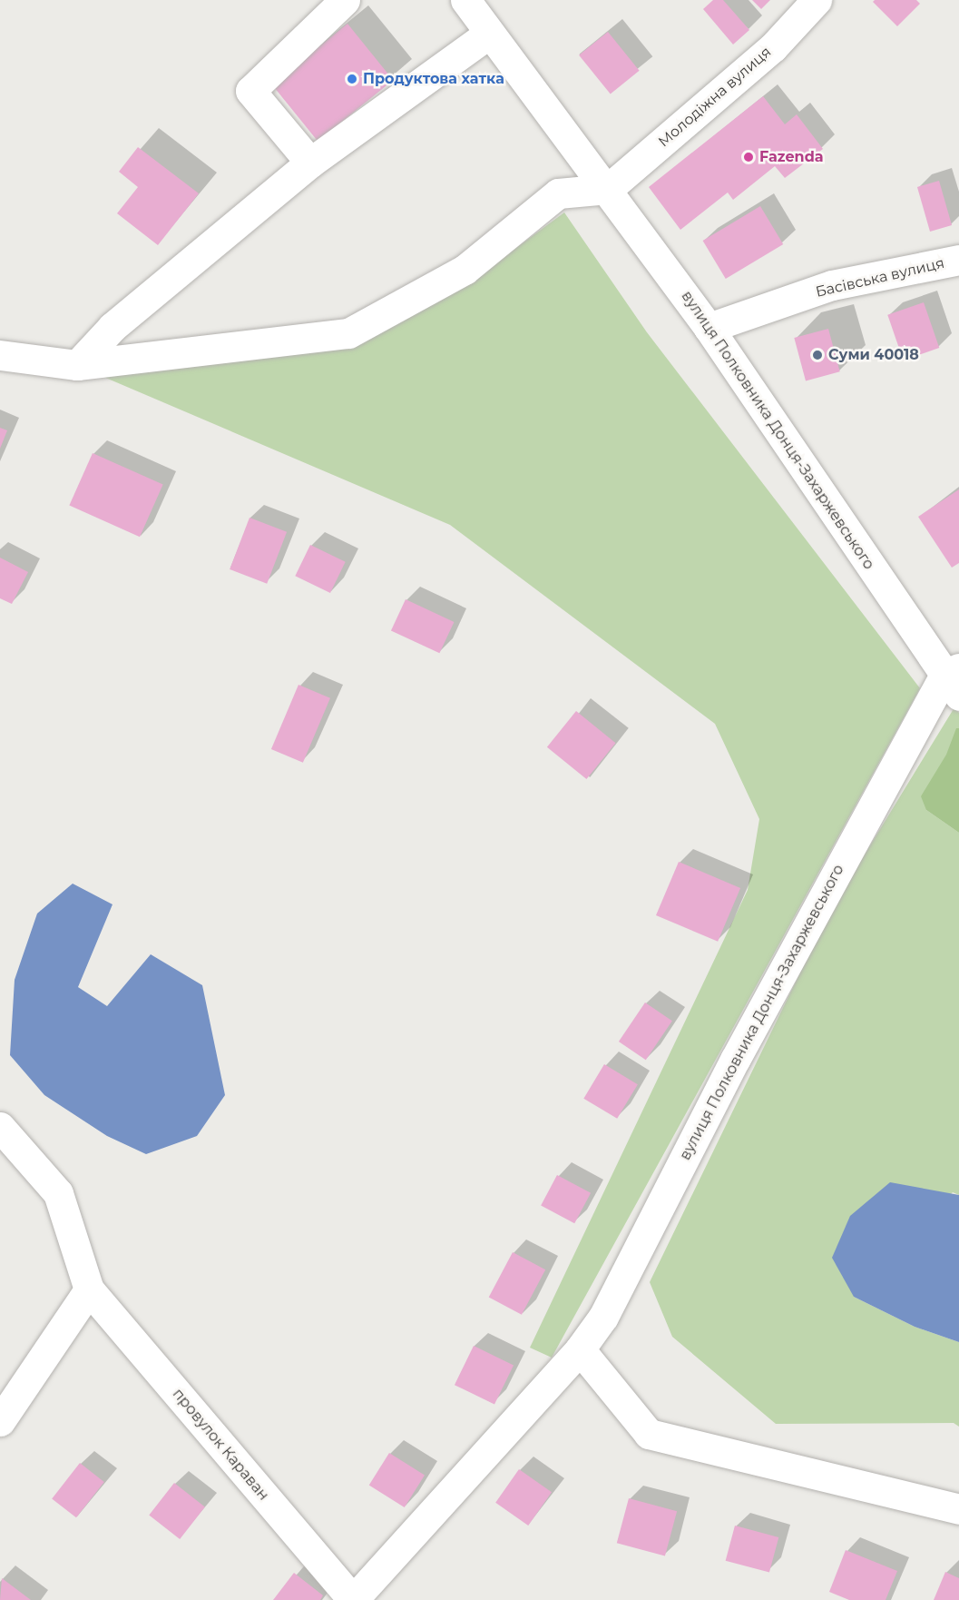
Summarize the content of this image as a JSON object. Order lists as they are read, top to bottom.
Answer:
{
  "streets": {
    "street": [
      "Молодіжна вулиця",
      "Басівська вулиця",
      "вулиця Полковника Донця-Захаржевського",
      "провулок Караван"
    ]
  },
  "crossings": [
    ["Молодіжна вулиця", "вулиця Полковника Донця-Захаржевського"],
    ["Басівська вулиця", "вулиця Полковника Донця-Захаржевського"],
    ["вулиця Полковника Донця-Захаржевського", "провулок Караван"]
  ],
  "places": ["Продуктова хатка", "Fazenda", "Суми 40018"]
}
